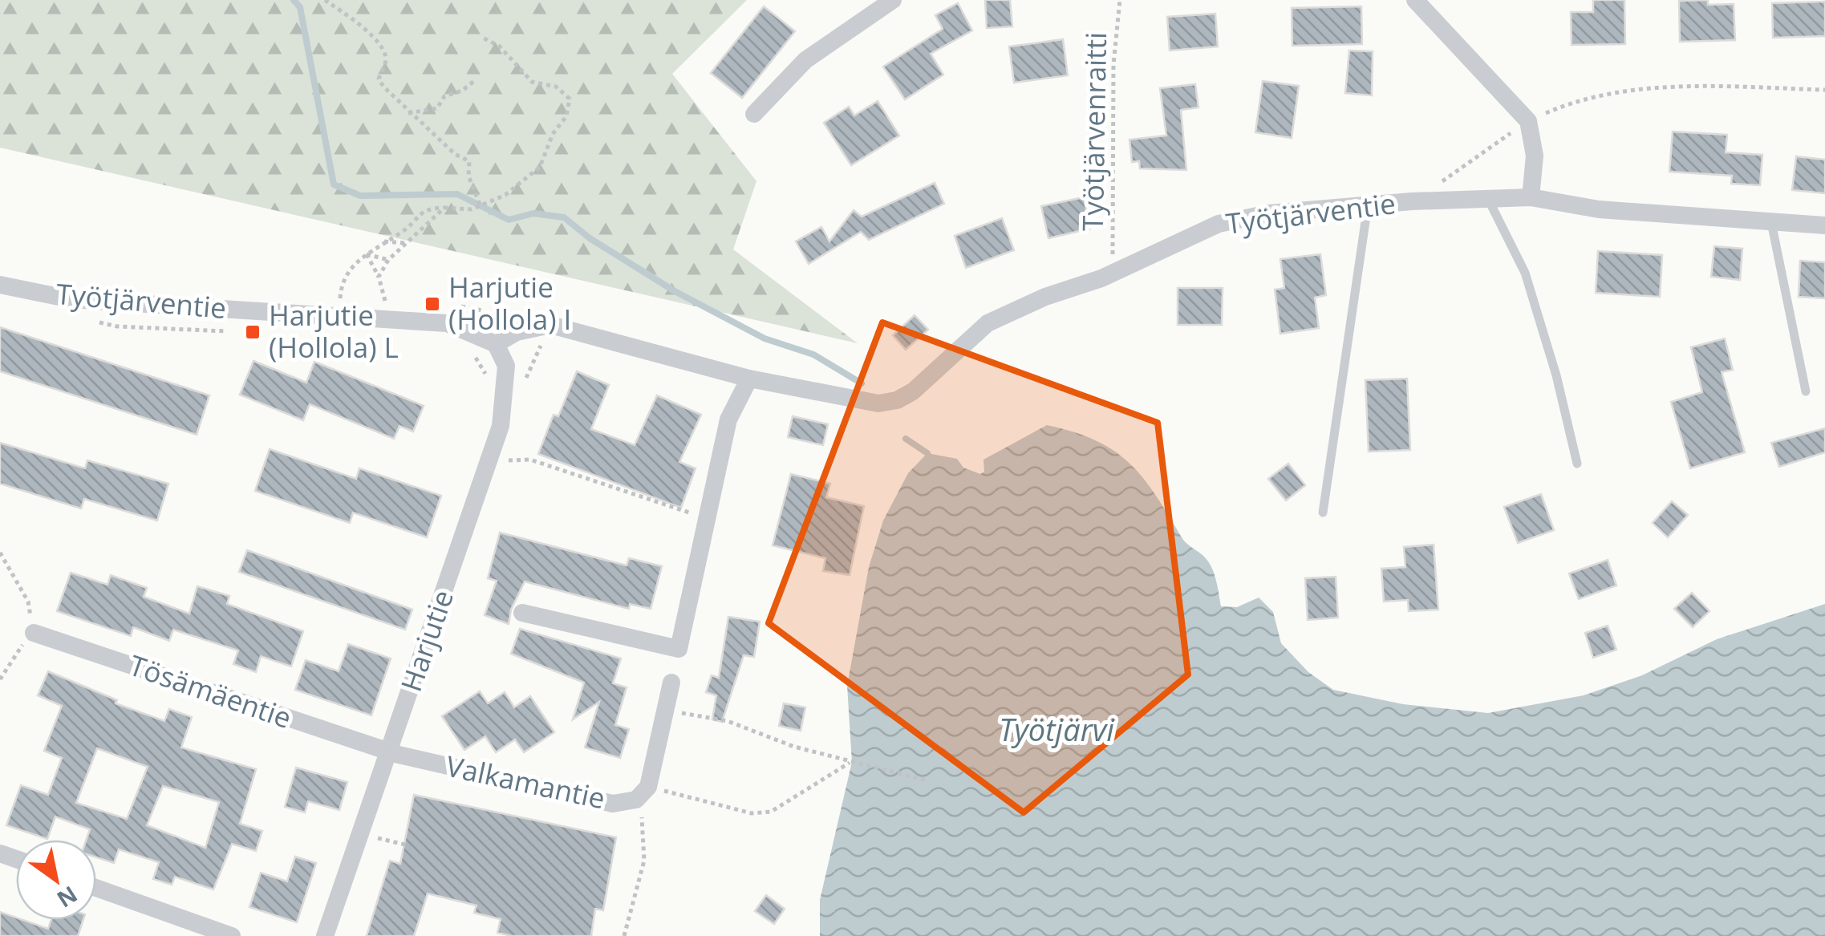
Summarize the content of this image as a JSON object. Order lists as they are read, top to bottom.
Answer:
{
  "streets": {
    "street": [
      "Työtjärventie",
      "Harjutie",
      "Tösämäentie",
      "Valkamantie"
    ],
    "path": ["Työtjärvenraitti"]
  },
  "crossings": [
    ["Työtjärventie", "Harjutie"],
    ["Harjutie", "Tösämäentie"],
    ["Harjutie", "Valkamantie"],
    ["Tösämäentie", "Valkamantie"]
  ],
  "water": ["Työtjärvi"],
  "places": {
    "transit": ["Harjutie (Hollola) I", "Harjutie (Hollola) L"]
  },
  "north": "bottom right"
}
